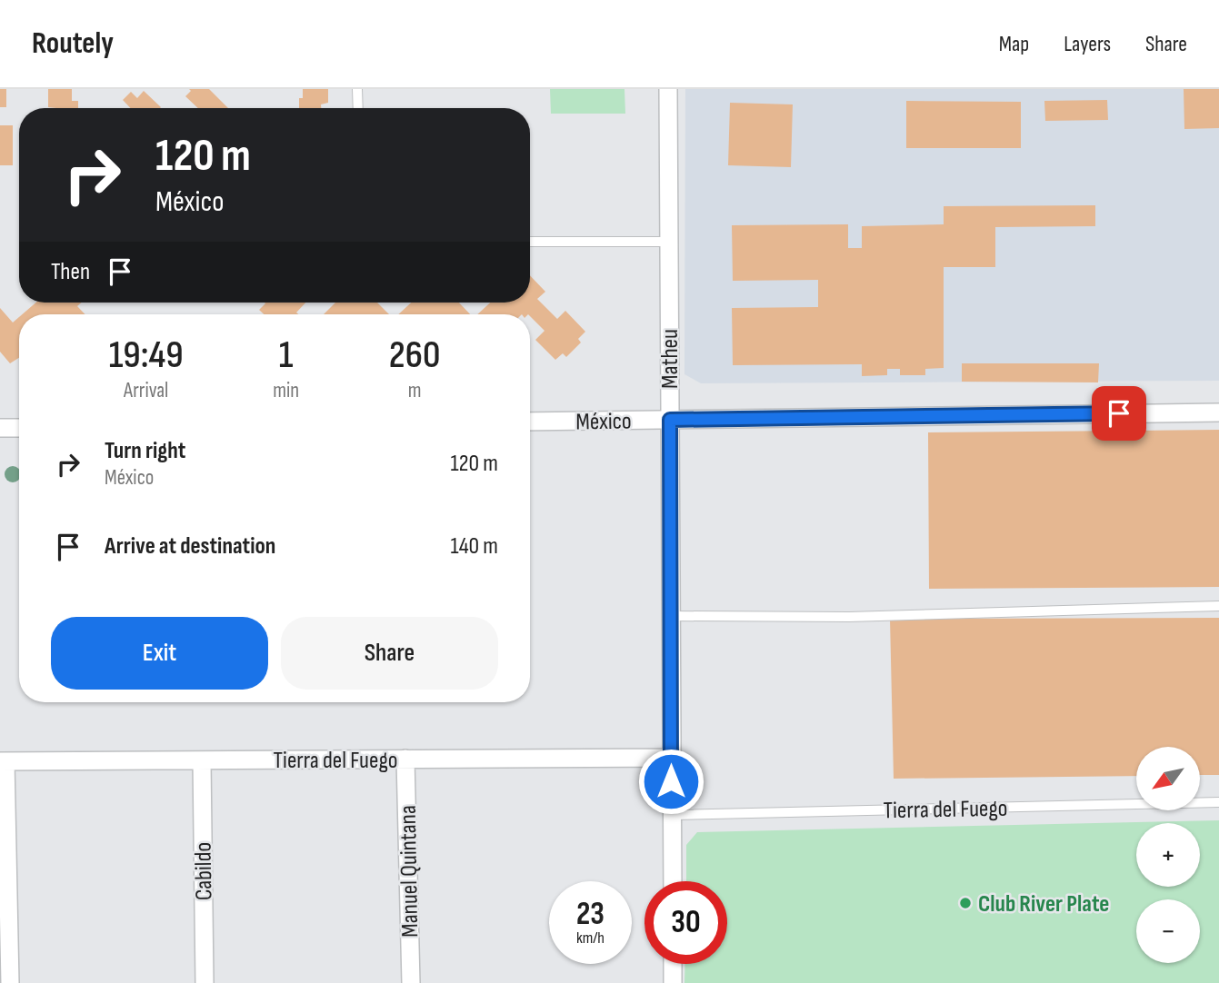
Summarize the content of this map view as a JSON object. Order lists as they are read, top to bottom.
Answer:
{
  "streets": {
    "street": [
      "Matheu",
      "México",
      "Tierra del Fuego",
      "Cabildo",
      "Manuel Quintana"
    ]
  },
  "crossings": [
    ["Matheu", "México"],
    ["Matheu", "Tierra del Fuego"],
    ["Tierra del Fuego", "Cabildo"],
    ["Tierra del Fuego", "Manuel Quintana"]
  ],
  "places": ["Club River Plate"],
  "north": "bottom left",
  "page": {
    "header": "Routely",
    "nav": ["Map", "Layers", "Share"],
    "turn": ["120 m", "México"],
    "then": "Then",
    "eta": [
      "19:49",
      "Arrival",
      "1",
      "min",
      "260",
      "m"
    ],
    "list": [
      {
        "name": "Turn right",
        "note": "México",
        "value": "120 m"
      },
      {
        "name": "Arrive at destination",
        "value": "140 m"
      }
    ],
    "buttons": ["Exit", "Share"],
    "map_buttons": ["+", "−"],
    "speed": "23 km/h",
    "limit": "30"
  }
}
